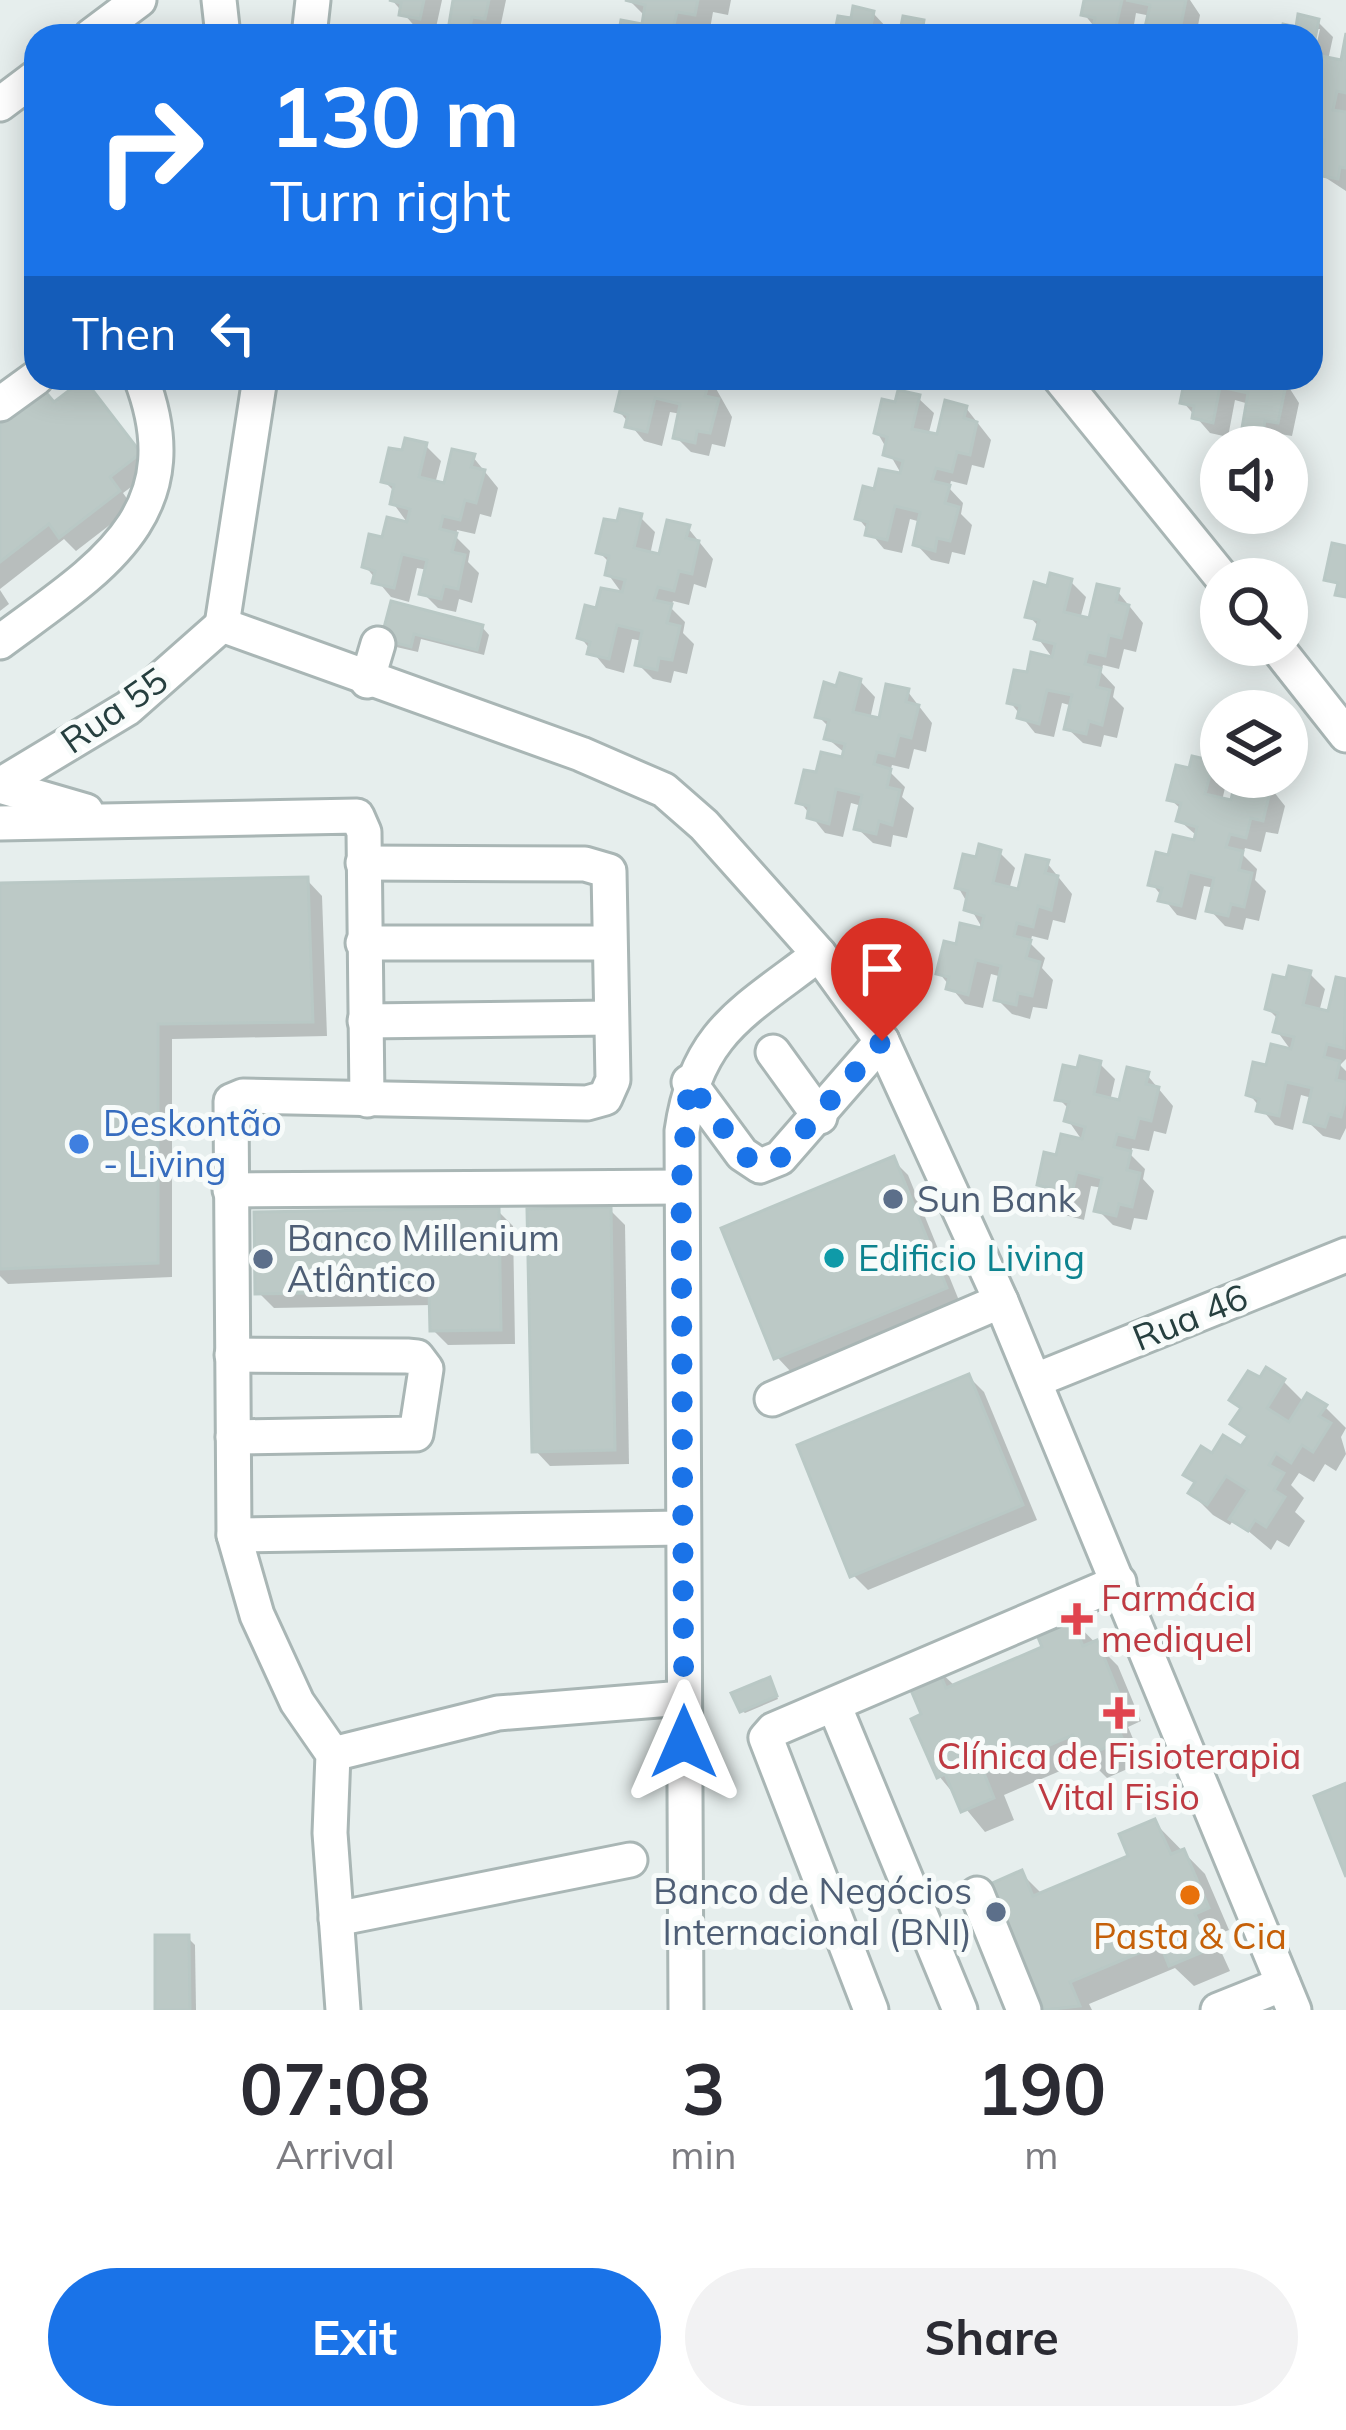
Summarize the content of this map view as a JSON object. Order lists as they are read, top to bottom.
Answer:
{
  "streets": {
    "street": ["Rua 55", "Rua 46"]
  },
  "places": {
    "other": [
      "Deskontão - Living",
      "Sun Bank",
      "Edificio Living",
      "Banco Millenium Atlântico",
      "Pasta & Cia",
      "Banco de Negócios Internacional (BNI)"
    ],
    "health": ["Farmácia mediquel", "Clínica de Fisioterapia Vital Fisio"]
  },
  "page": {
    "turn": ["130 m", "Turn right"],
    "then": "Then",
    "eta": [
      "07:08",
      "Arrival",
      "3",
      "min",
      "190",
      "m"
    ],
    "buttons": ["Exit", "Share"]
  }
}
